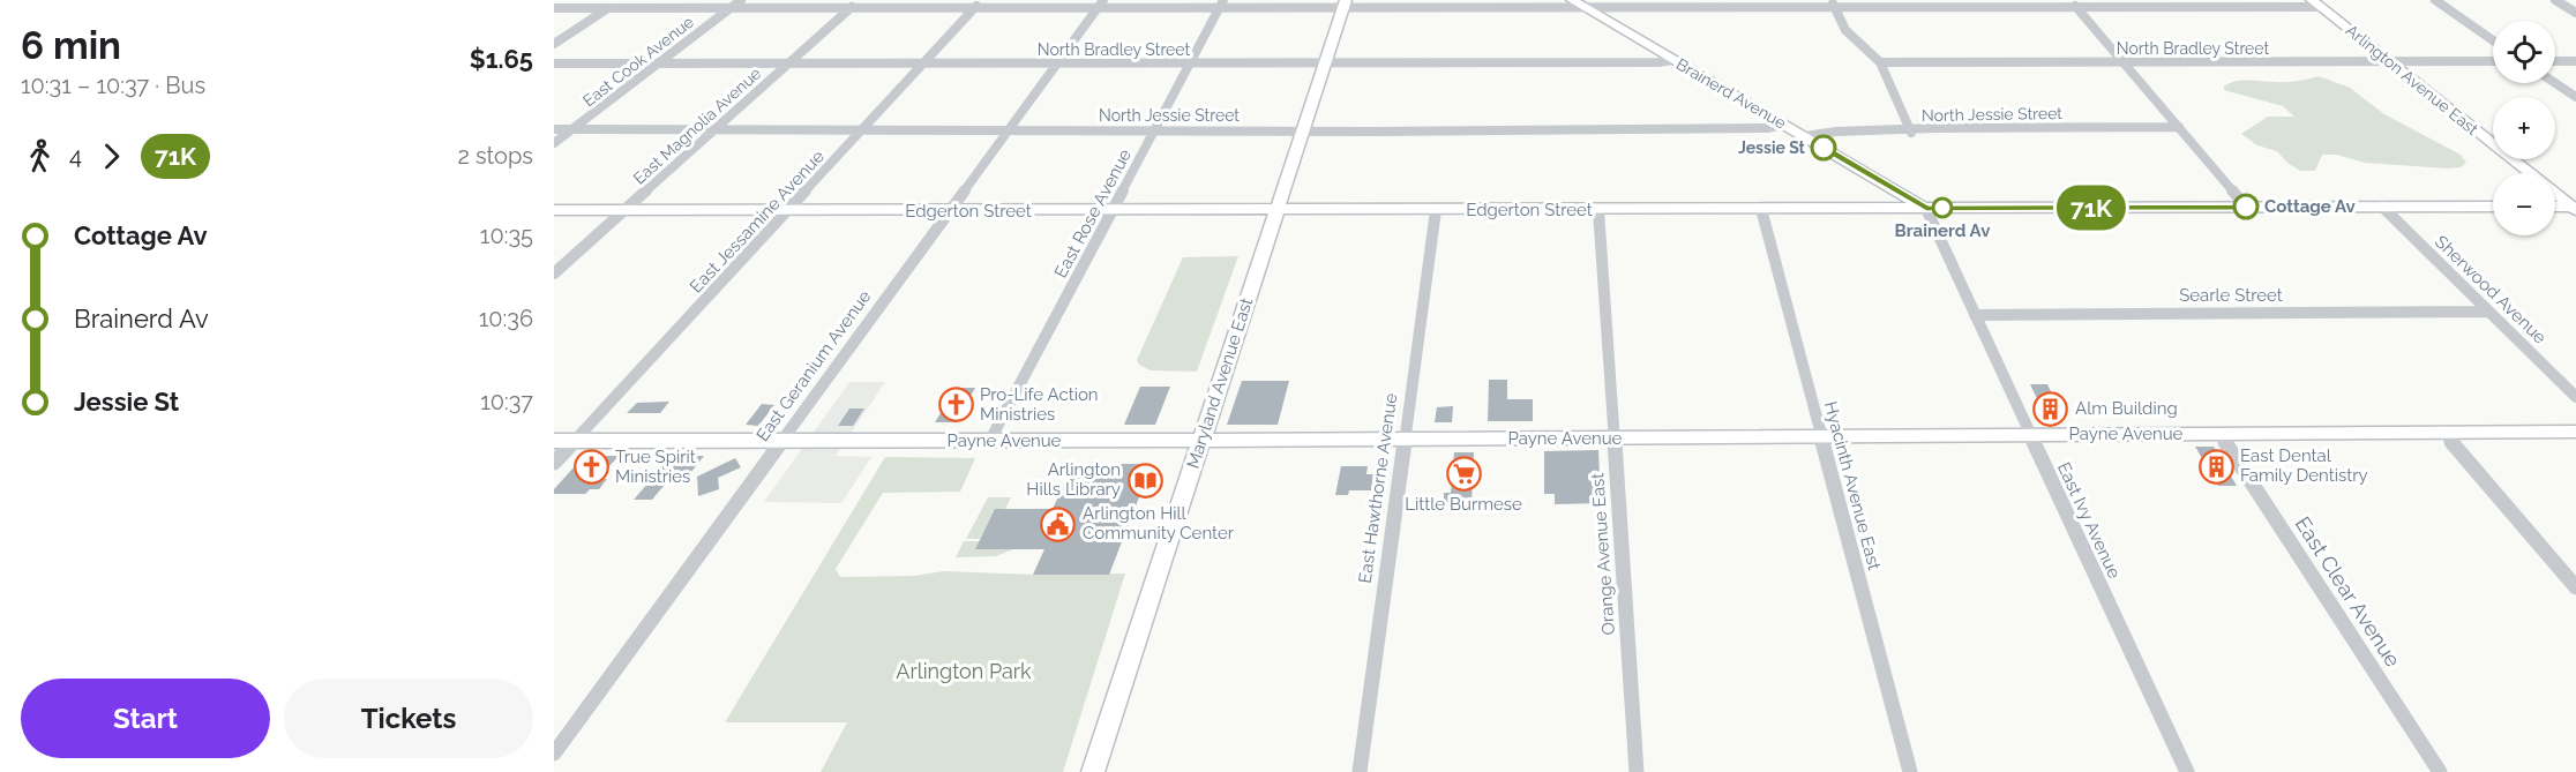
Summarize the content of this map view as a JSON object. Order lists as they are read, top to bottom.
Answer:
{
  "streets": {
    "street": [
      "North Bradley Street",
      "East Cook Avenue",
      "Arlington Avenue East",
      "Brainerd Avenue",
      "North Jessie Street",
      "East Magnolia Avenue",
      "Edgerton Street",
      "East Rose Avenue",
      "East Jessamine Avenue",
      "Sherwood Avenue",
      "Searle Street",
      "East Geranium Avenue",
      "Maryland Avenue East",
      "Payne Avenue",
      "Hyacinth Avenue East",
      "East Hawthorne Avenue",
      "East Ivy Avenue",
      "Orange Avenue East",
      "East Clear Avenue"
    ]
  },
  "crossings": [
    ["North Bradley Street", "East Cook Avenue"],
    ["North Bradley Street", "Arlington Avenue East"],
    ["North Bradley Street", "Brainerd Avenue"],
    ["North Bradley Street", "East Magnolia Avenue"],
    ["North Bradley Street", "East Rose Avenue"],
    ["North Bradley Street", "East Jessamine Avenue"],
    ["North Bradley Street", "East Geranium Avenue"],
    ["North Bradley Street", "Maryland Avenue East"],
    ["East Cook Avenue", "North Jessie Street"],
    ["Brainerd Avenue", "North Jessie Street"],
    ["Brainerd Avenue", "Edgerton Street"],
    ["Brainerd Avenue", "East Ivy Avenue"],
    ["North Jessie Street", "East Magnolia Avenue"],
    ["North Jessie Street", "East Rose Avenue"],
    ["North Jessie Street", "East Jessamine Avenue"],
    ["North Jessie Street", "East Geranium Avenue"],
    ["North Jessie Street", "Maryland Avenue East"],
    ["East Magnolia Avenue", "Edgerton Street"],
    ["Edgerton Street", "East Rose Avenue"],
    ["Edgerton Street", "East Jessamine Avenue"],
    ["Edgerton Street", "Sherwood Avenue"],
    ["Edgerton Street", "East Geranium Avenue"],
    ["Edgerton Street", "Maryland Avenue East"],
    ["Edgerton Street", "Hyacinth Avenue East"],
    ["Edgerton Street", "East Hawthorne Avenue"],
    ["Edgerton Street", "East Ivy Avenue"],
    ["Edgerton Street", "Orange Avenue East"],
    ["East Rose Avenue", "Payne Avenue"],
    ["East Jessamine Avenue", "Payne Avenue"],
    ["Sherwood Avenue", "Searle Street"],
    ["Searle Street", "East Ivy Avenue"],
    ["East Geranium Avenue", "Payne Avenue"],
    ["Maryland Avenue East", "Payne Avenue"],
    ["Payne Avenue", "Hyacinth Avenue East"],
    ["Payne Avenue", "East Hawthorne Avenue"],
    ["Payne Avenue", "East Ivy Avenue"],
    ["Payne Avenue", "Orange Avenue East"],
    ["Payne Avenue", "East Clear Avenue"]
  ],
  "parks": ["Arlington Park"],
  "places": {
    "other": ["Jessie St", "Cottage Av", "Brainerd Av"],
    "church": ["Pro-Life Action Ministries", "True Spirit Ministries"],
    "building": ["Alm Building", "East Dental Family Dentistry"],
    "supermarket": ["Little Burmese"],
    "library": ["Arlington Hills Library"],
    "public building": ["Arlington Hill Community Center"]
  },
  "lines": ["bus line 71K"],
  "page": {
    "heading": ["6 min", "10:31 – 10:37 · Bus", "$1.65"],
    "on_map": "71K",
    "map_buttons": ["+", "−"],
    "legs": ["4", "71K", "2 stops"],
    "list": [
      {
        "name": "Cottage Av",
        "value": "10:35"
      },
      {
        "name": "Brainerd Av",
        "value": "10:36"
      },
      {
        "name": "Jessie St",
        "value": "10:37"
      }
    ],
    "buttons": ["Start", "Tickets"]
  }
}
